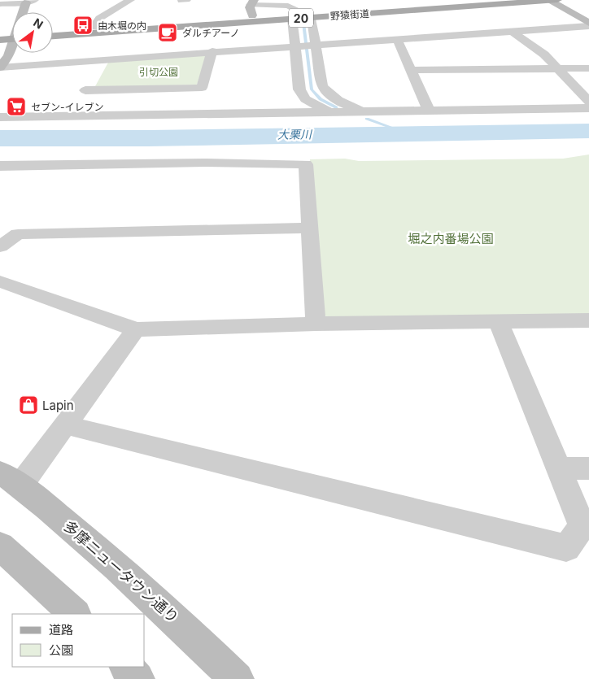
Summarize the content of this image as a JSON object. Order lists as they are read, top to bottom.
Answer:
{
  "streets": {
    "main road": ["野猿街道", "20"],
    "street": ["多摩ニュータウン通り"]
  },
  "water": ["大栗川"],
  "parks": ["引切公園", "堀之内番場公園"],
  "places": {
    "bus stop": ["由木堀の内"],
    "cafe": ["ダルチアーノ"],
    "supermarket": ["セブン-イレブン"],
    "shop": ["Lapin"]
  },
  "legend": ["道路", "公園"],
  "north": "top right"
}
